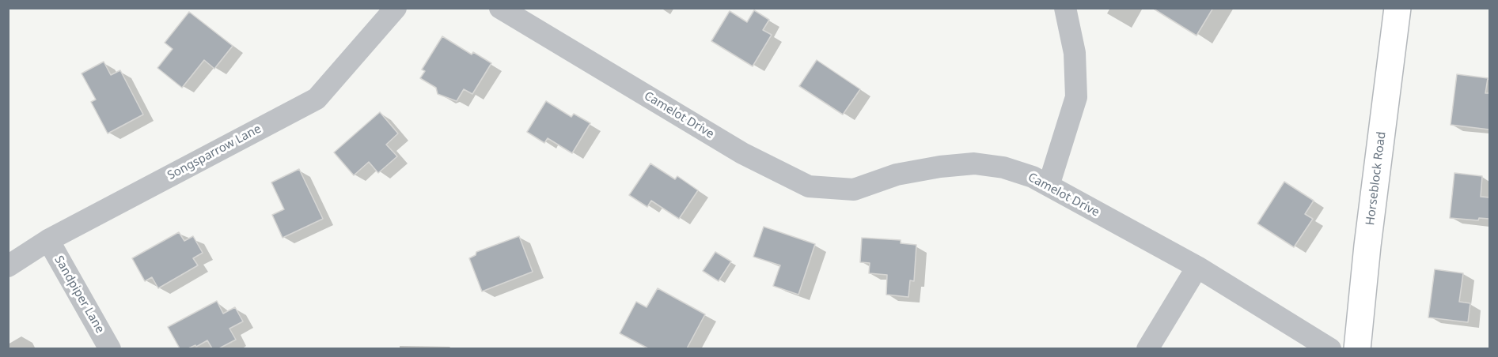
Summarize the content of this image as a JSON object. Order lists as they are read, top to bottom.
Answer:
{
  "streets": {
    "street": [
      "Camelot Drive",
      "Songsparrow Lane",
      "Horseblock Road",
      "Sandpiper Lane"
    ]
  },
  "crossings": [
    ["Songsparrow Lane", "Sandpiper Lane"]
  ]
}
